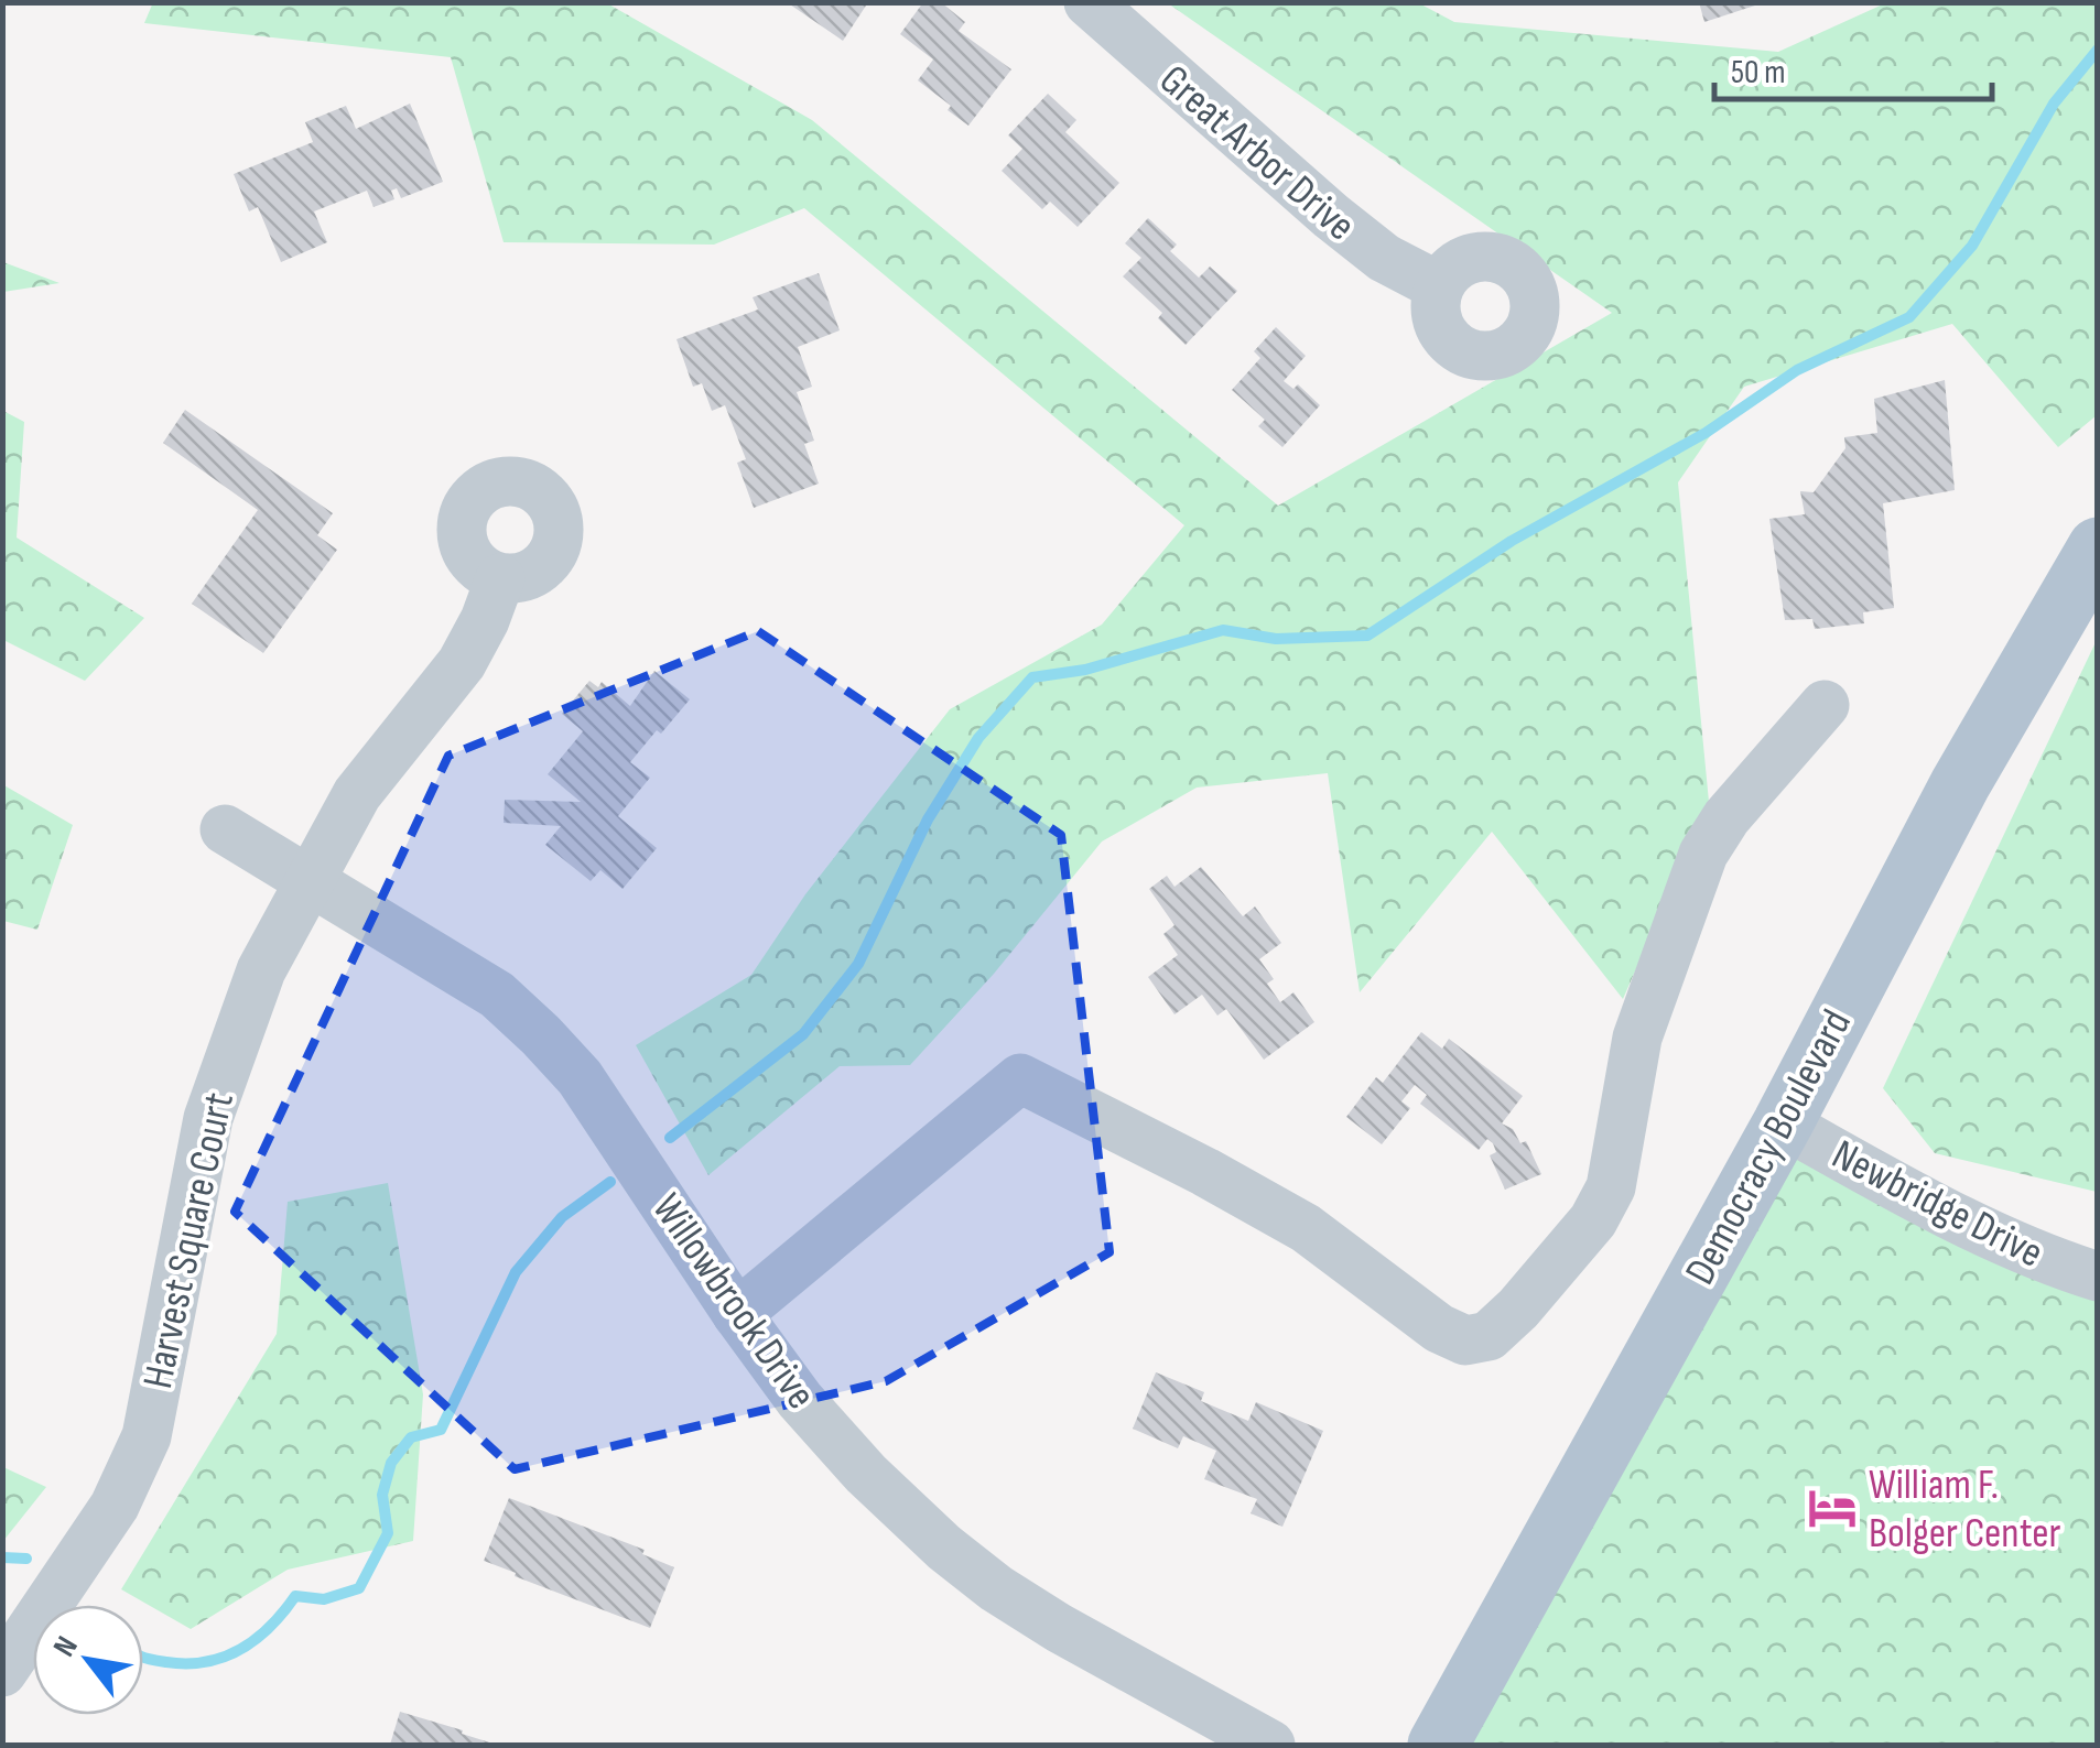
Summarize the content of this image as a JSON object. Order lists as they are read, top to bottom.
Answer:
{
  "streets": {
    "main road": ["Democracy Boulevard"],
    "street": [
      "Great Arbor Drive",
      "Newbridge Drive",
      "Harvest Square Court",
      "Willowbrook Drive"
    ]
  },
  "crossings": [
    ["Democracy Boulevard", "Newbridge Drive"],
    ["Harvest Square Court", "Willowbrook Drive"]
  ],
  "places": {
    "hotel": ["William F. Bolger Center"]
  },
  "scale_bar": "50 m",
  "north": "top left"
}
